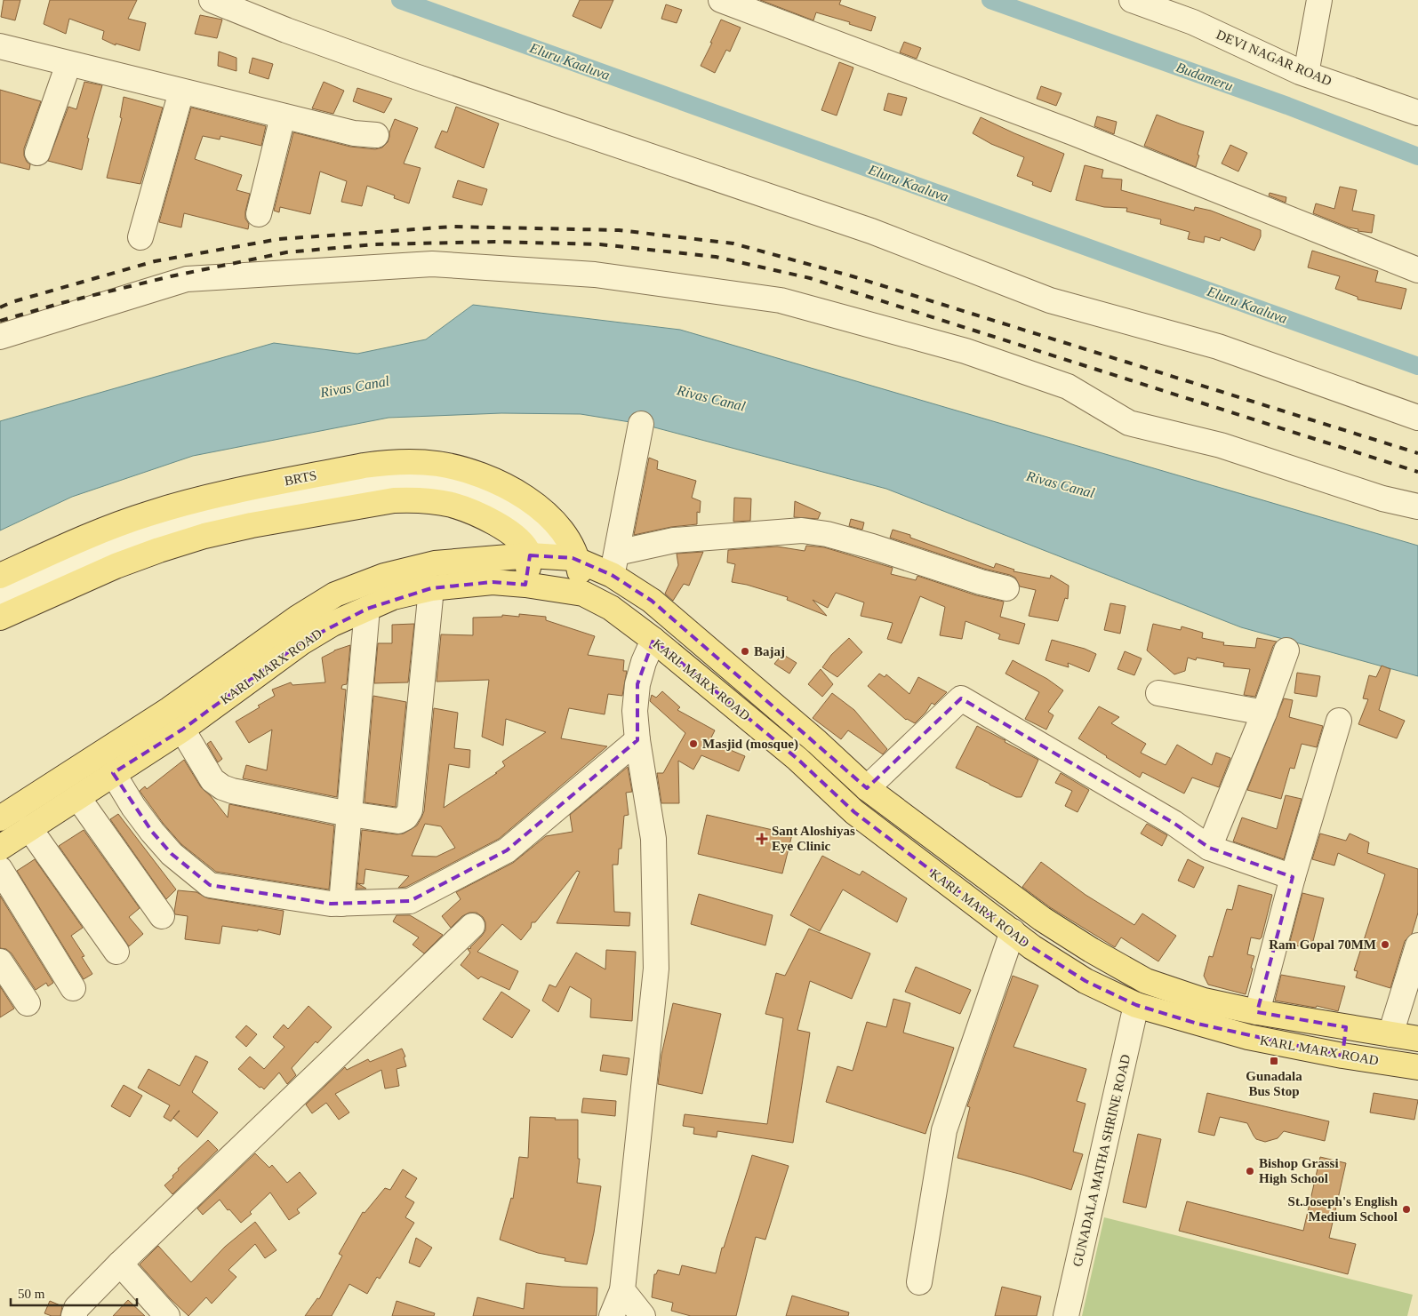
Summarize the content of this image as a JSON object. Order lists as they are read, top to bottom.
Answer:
{
  "streets": {
    "main road": ["BRTS", "KARL MARX ROAD"],
    "street": ["DEVI NAGAR ROAD", "GUNADALA MATHA SHRINE ROAD"]
  },
  "crossings": [
    ["BRTS", "KARL MARX ROAD"],
    ["KARL MARX ROAD", "GUNADALA MATHA SHRINE ROAD"]
  ],
  "water": ["Eluru Kaaluva", "Budameru", "Rivas Canal"],
  "places": {
    "other": [
      "Bajaj",
      "Masjid (mosque)",
      "Ram Gopal 70MM",
      "Bishop Grassi High School",
      "St.Joseph's English Medium School"
    ],
    "health": ["Sant Aloshiyas Eye Clinic"],
    "transit": ["Gunadala Bus Stop"]
  },
  "scale_bar": "50 m"
}
